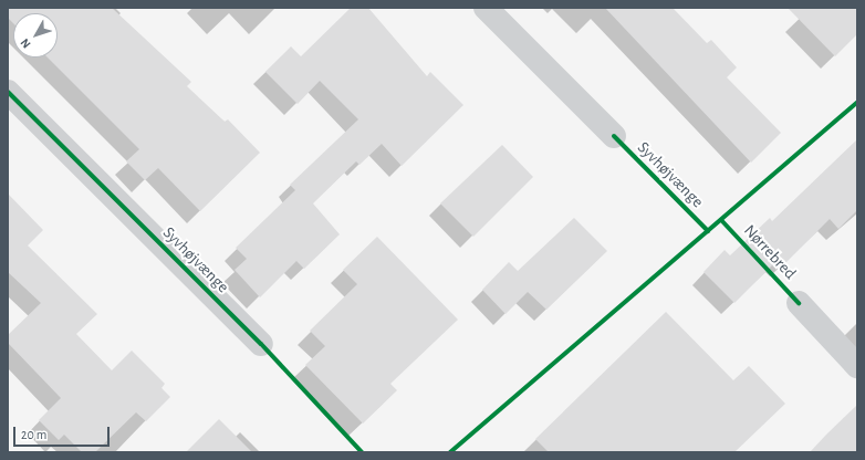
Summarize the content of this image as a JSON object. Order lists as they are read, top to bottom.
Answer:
{
  "streets": {
    "street": ["Syvhøjvænge", "Nørrebred"]
  },
  "scale_bar": "20 m",
  "north": "bottom left"
}
